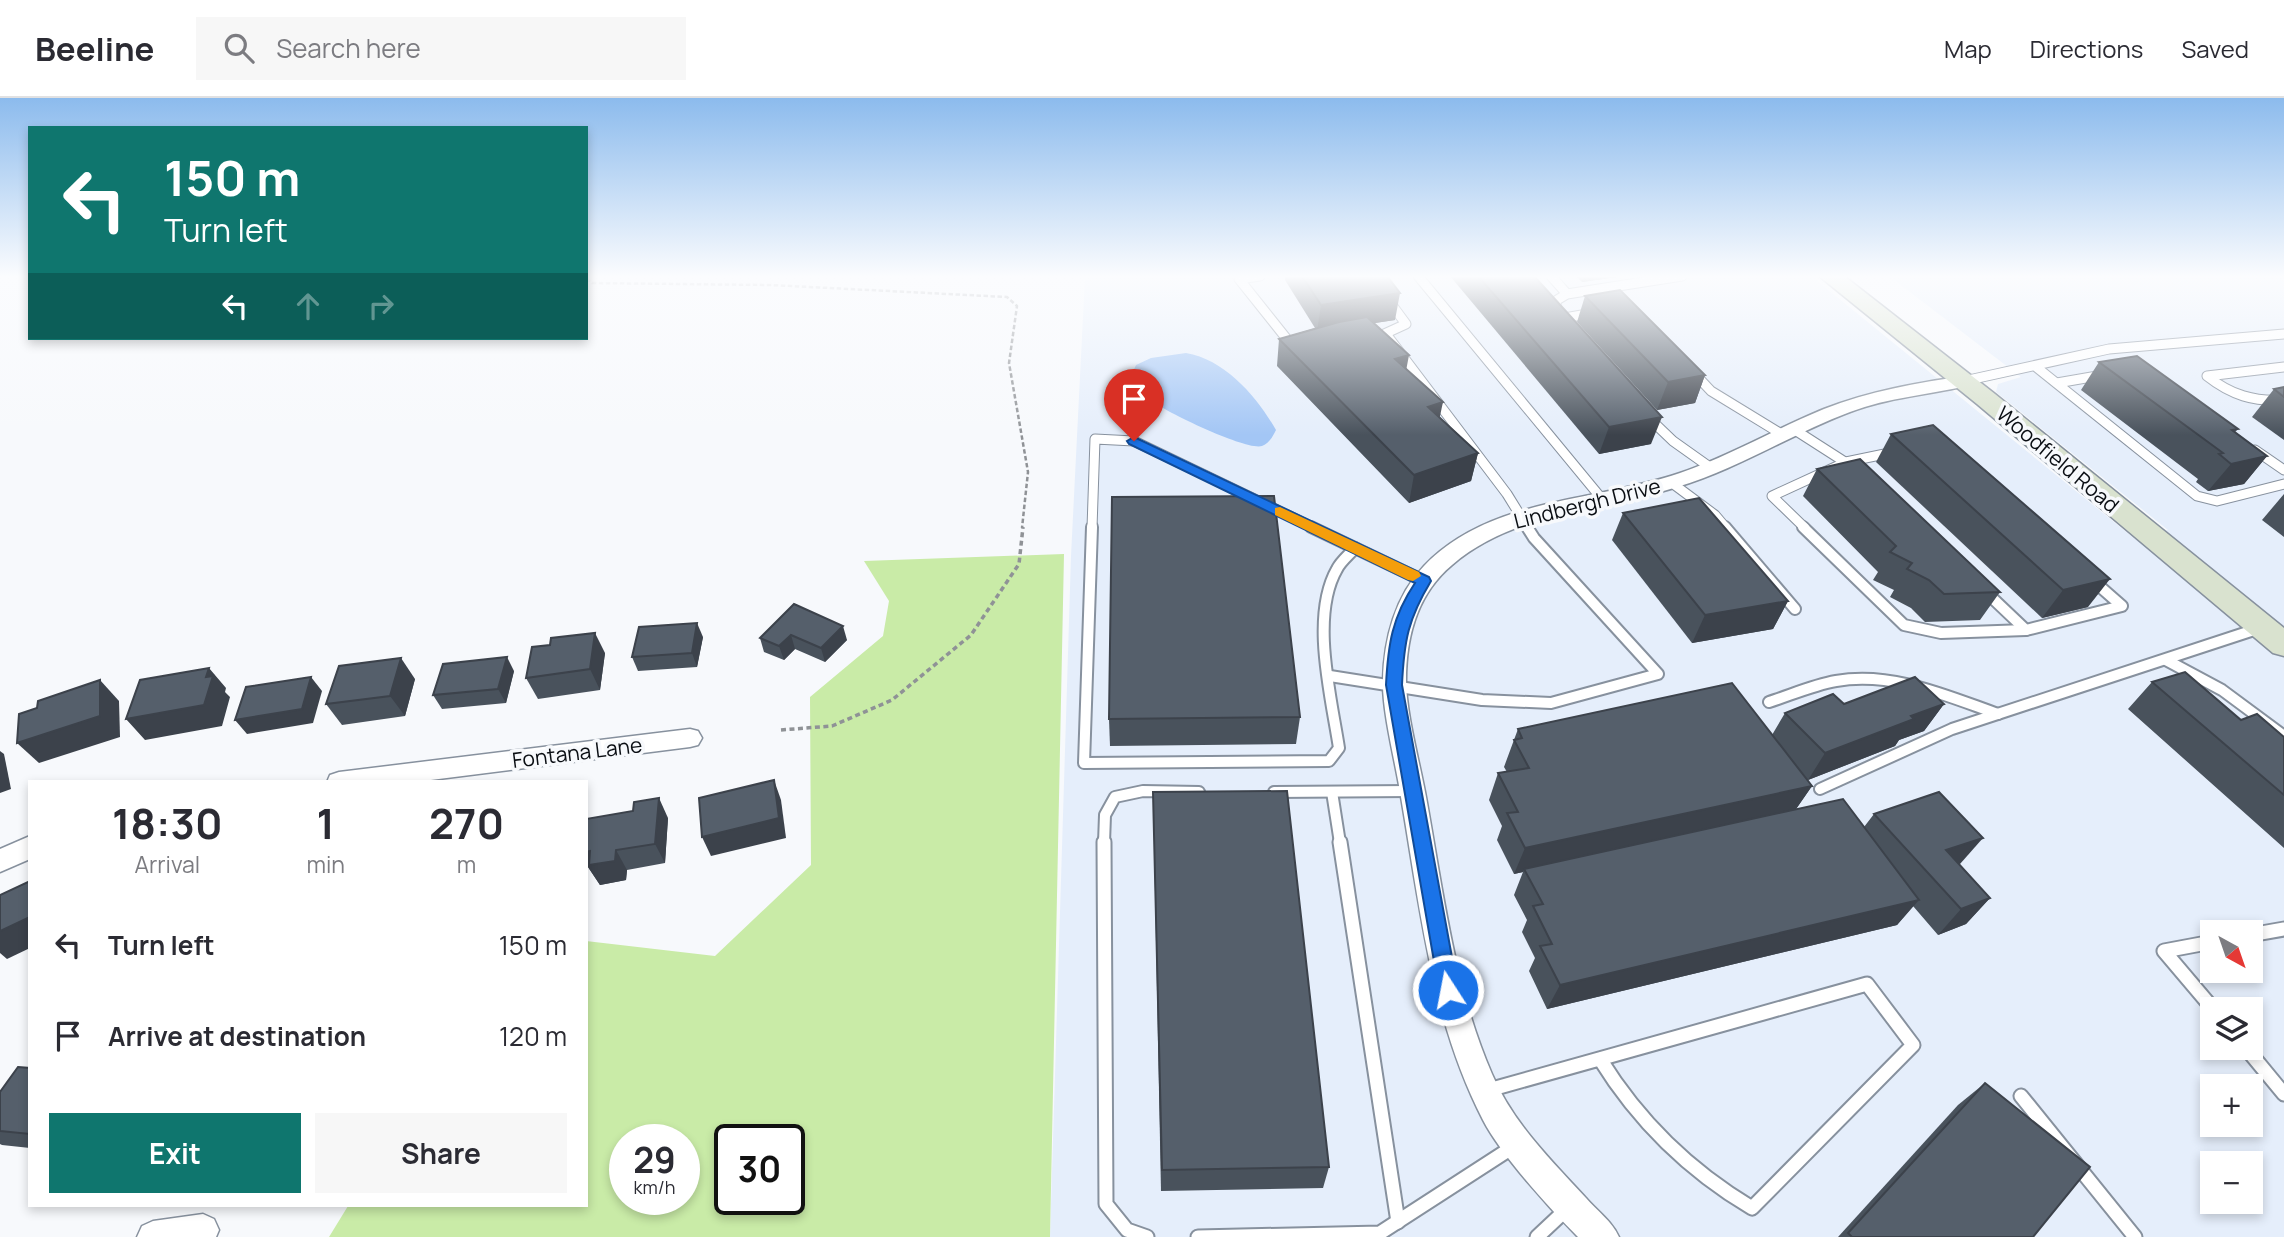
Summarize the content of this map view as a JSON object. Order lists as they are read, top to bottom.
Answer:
{
  "streets": {
    "main road": ["Woodfield Road"],
    "street": ["Lindbergh Drive", "Fontana Lane"]
  },
  "crossings": [
    ["Woodfield Road", "Lindbergh Drive"]
  ],
  "north": "bottom right",
  "page": {
    "header": "Beeline",
    "search": "Search here",
    "nav": ["Map", "Directions", "Saved"],
    "turn": ["150 m", "Turn left"],
    "eta": [
      "18:30",
      "Arrival",
      "1",
      "min",
      "270",
      "m"
    ],
    "list": [
      {
        "name": "Turn left",
        "value": "150 m"
      },
      {
        "name": "Arrive at destination",
        "value": "120 m"
      }
    ],
    "map_buttons": ["+", "−"],
    "buttons": ["Exit", "Share"],
    "speed": "29 km/h",
    "limit": "30"
  }
}
